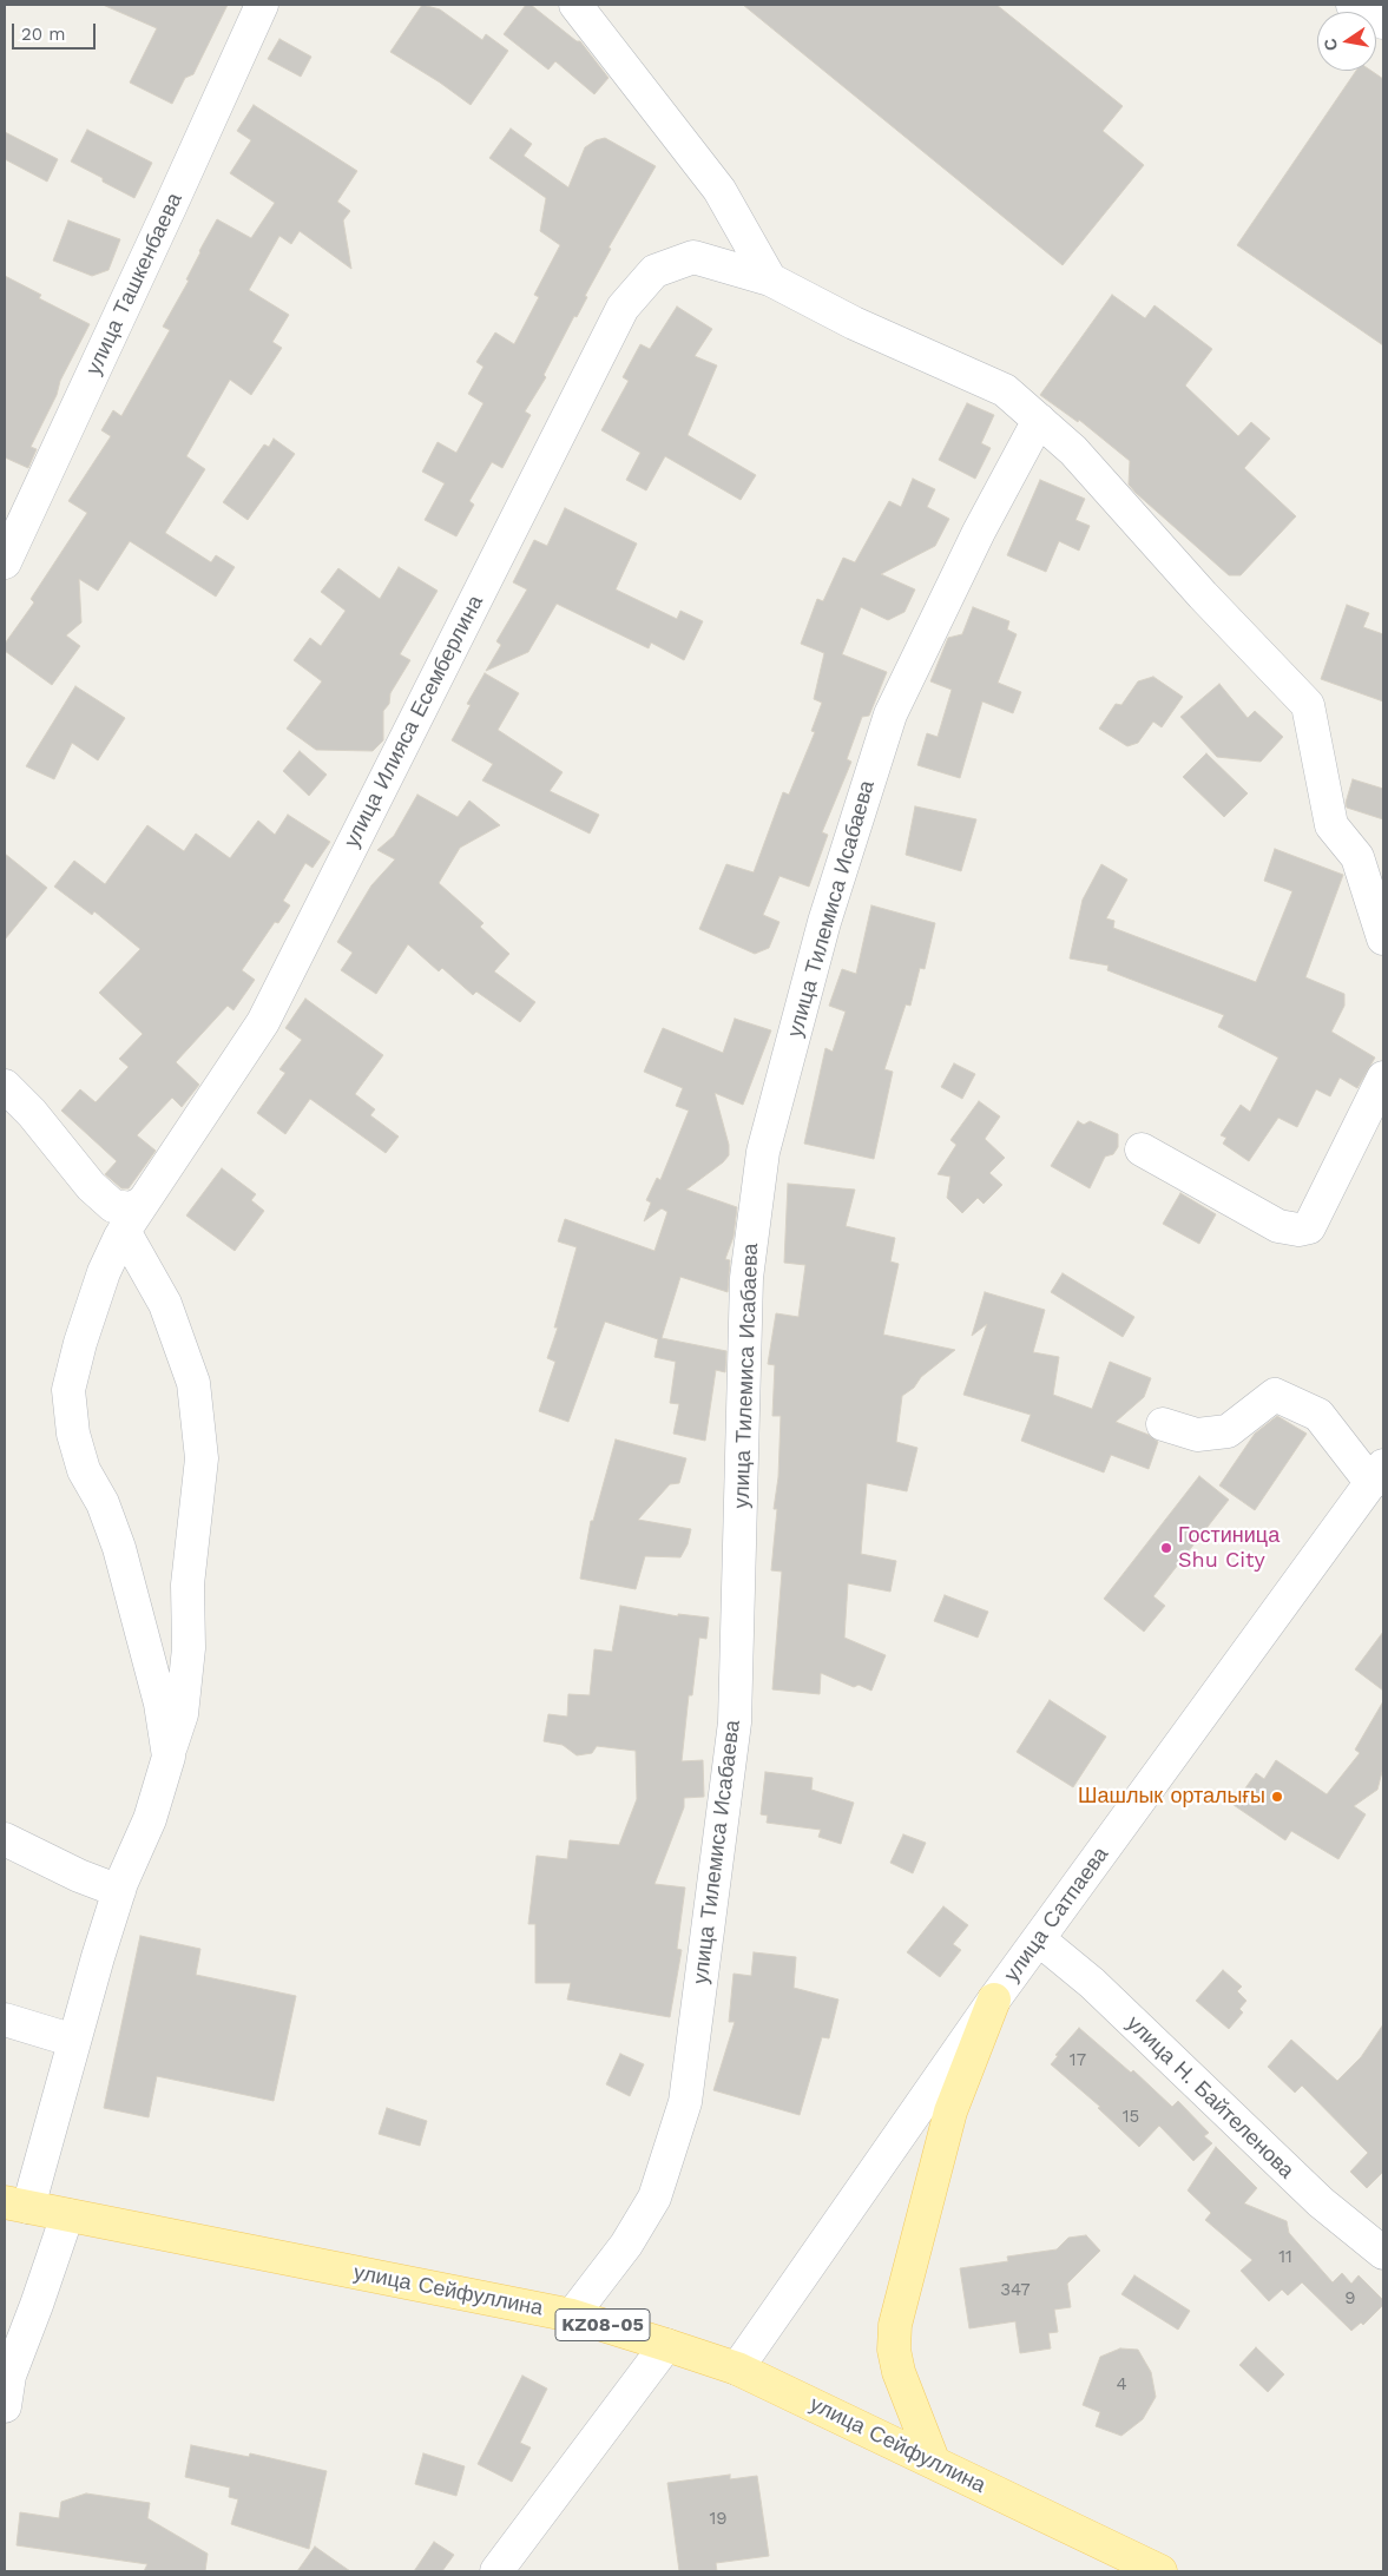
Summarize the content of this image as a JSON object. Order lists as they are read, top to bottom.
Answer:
{
  "streets": {
    "main road": ["улица Сейфуллина", "KZ08-05"],
    "street": [
      "улица Ташкенбаева",
      "улица Илияса Есемберлина",
      "улица Тилемиса Исабаева",
      "улица Сатпаева",
      "улица Н. Байтеленова"
    ]
  },
  "crossings": [
    ["улица Тилемиса Исабаева", "улица Сейфуллина"],
    ["улица Сатпаева", "улица Н. Байтеленова"],
    ["улица Сатпаева", "улица Сейфуллина"]
  ],
  "places": ["Гостиница Shu City", "Шашлык орталығы"],
  "house_numbers": [
    "17",
    "15",
    "11",
    "347",
    "9",
    "4",
    "19"
  ],
  "scale_bar": "20 m",
  "north": "left"
}
